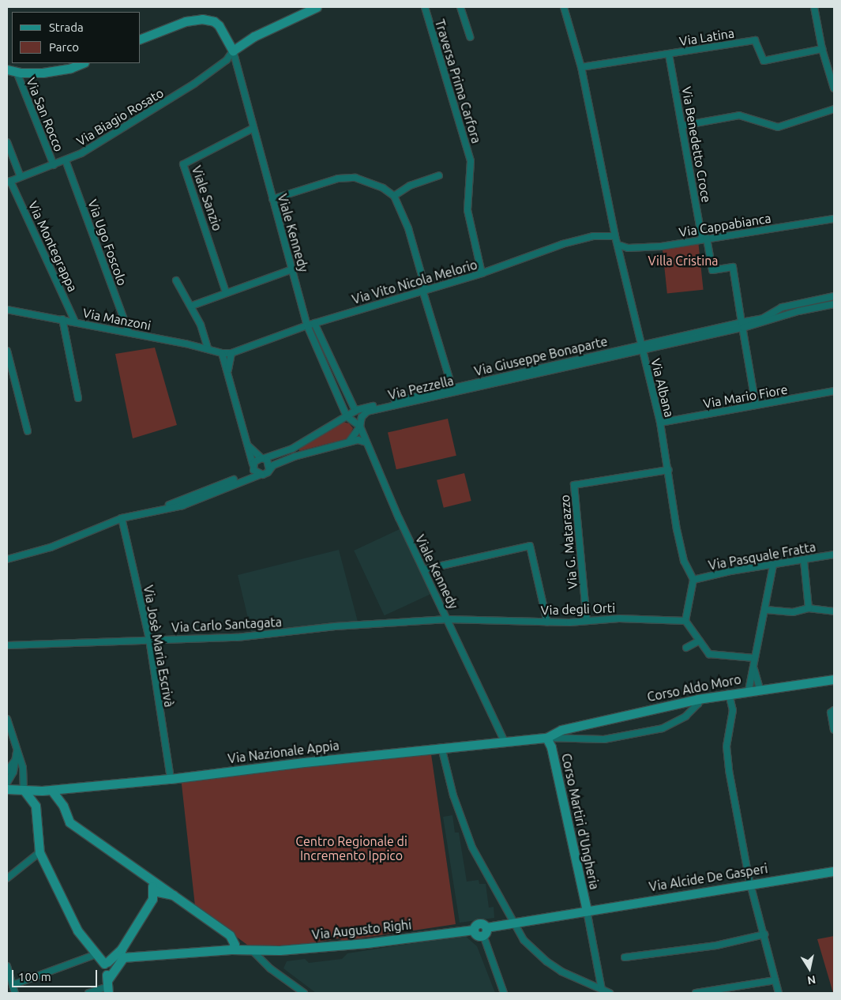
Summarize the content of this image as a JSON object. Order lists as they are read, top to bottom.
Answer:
{
  "streets": {
    "street": [
      "Via Latina",
      "Traversa Prima Carfora",
      "Via San Rocco",
      "Via Biagio Rosato",
      "Via Benedetto Croce",
      "Viale Sanzio",
      "Via Cappabianca",
      "Viale Kennedy",
      "Via Ugo Foscolo",
      "Via Montegrappa",
      "Via Vito Nicola Melorio",
      "Via Manzoni",
      "Via Pezzella",
      "Via Albana",
      "Via Mario Fiore",
      "Via G. Matarazzo",
      "Via Pasquale Fratta",
      "Via degli Orti",
      "Via Carlo Santagata",
      "Via Josè Maria Escrivà",
      "Corso Aldo Moro",
      "Via Nazionale Appia",
      "Corso Martiri d'Ungheria",
      "Via Alcide De Gasperi",
      "Via Augusto Righi"
    ]
  },
  "crossings": [
    ["Via Latina", "Via Benedetto Croce"],
    ["Via Latina", "Via Albana"],
    ["Traversa Prima Carfora", "Via Vito Nicola Melorio"],
    ["Via San Rocco", "Via Biagio Rosato"],
    ["Via Biagio Rosato", "Viale Kennedy"],
    ["Via Biagio Rosato", "Via Ugo Foscolo"],
    ["Via Biagio Rosato", "Via Montegrappa"],
    ["Via Benedetto Croce", "Via Cappabianca"],
    ["Viale Sanzio", "Viale Kennedy"],
    ["Via Cappabianca", "Via Albana"],
    ["Viale Kennedy", "Via Vito Nicola Melorio"],
    ["Viale Kennedy", "Via Pezzella"],
    ["Viale Kennedy", "Via degli Orti"],
    ["Viale Kennedy", "Via Carlo Santagata"],
    ["Viale Kennedy", "Via Nazionale Appia"],
    ["Via Ugo Foscolo", "Via Manzoni"],
    ["Via Montegrappa", "Via Manzoni"],
    ["Via Vito Nicola Melorio", "Via Manzoni"],
    ["Via Vito Nicola Melorio", "Via Albana"],
    ["Via Pezzella", "Via Albana"],
    ["Via Albana", "Via Mario Fiore"],
    ["Via Albana", "Via G. Matarazzo"],
    ["Via Albana", "Via Pasquale Fratta"],
    ["Via G. Matarazzo", "Via degli Orti"],
    ["Via degli Orti", "Via Carlo Santagata"],
    ["Via Carlo Santagata", "Via Josè Maria Escrivà"],
    ["Via Josè Maria Escrivà", "Via Nazionale Appia"],
    ["Corso Aldo Moro", "Via Nazionale Appia"],
    ["Corso Aldo Moro", "Corso Martiri d'Ungheria"],
    ["Via Nazionale Appia", "Corso Martiri d'Ungheria"],
    ["Corso Martiri d'Ungheria", "Via Alcide De Gasperi"]
  ],
  "parks": ["Villa Cristina", "Centro Regionale di Incremento Ippico"],
  "legend": ["Strada", "Parco"],
  "scale_bar": "100 m",
  "north": "bottom"
}
